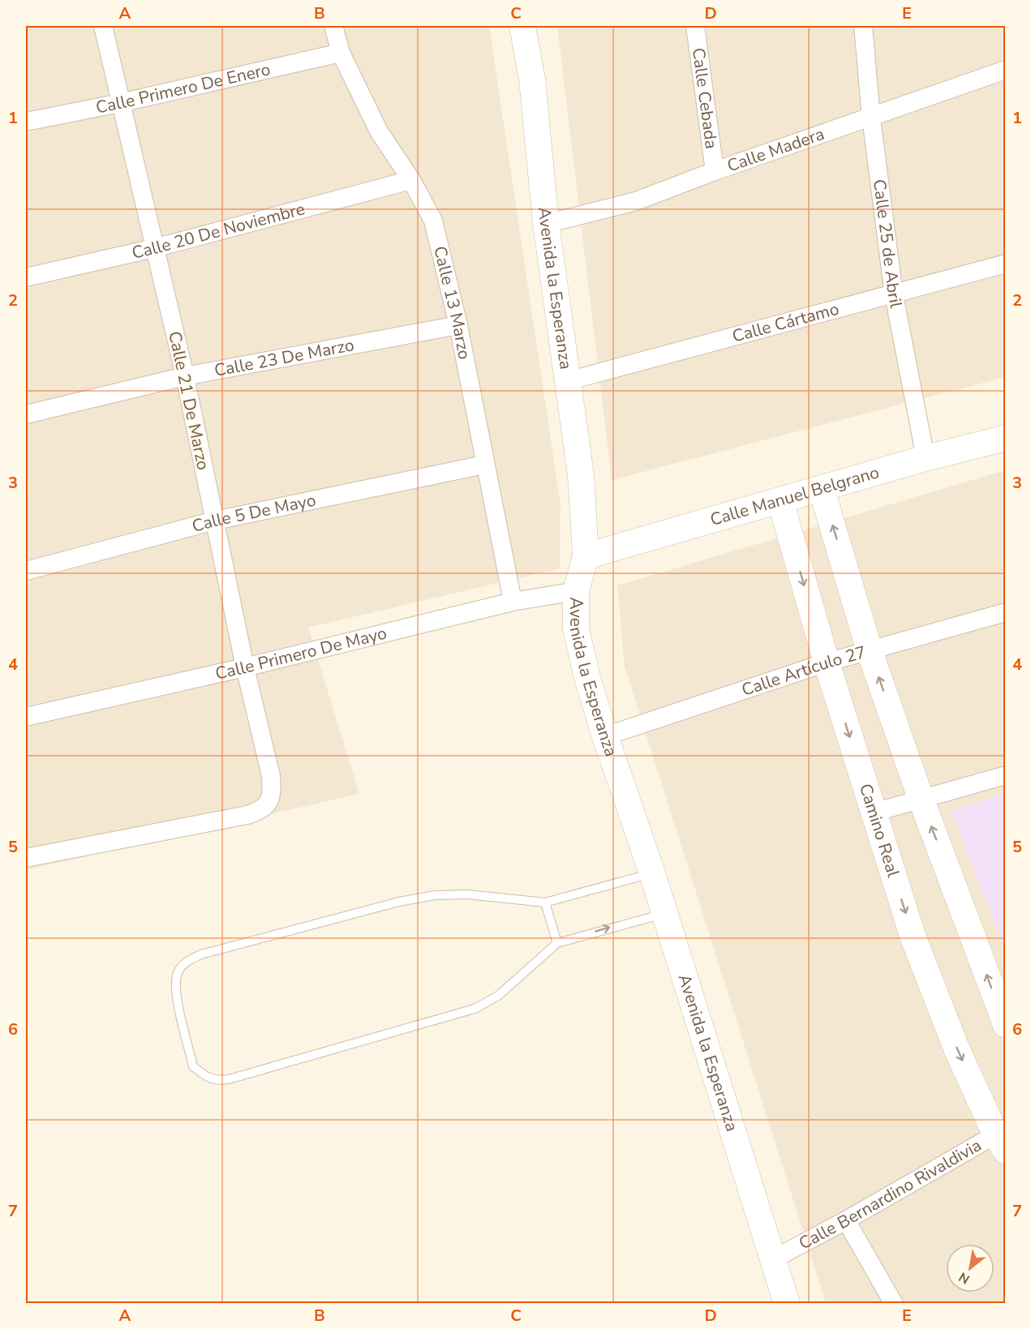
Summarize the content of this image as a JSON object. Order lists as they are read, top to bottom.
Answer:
{
  "streets": {
    "street": [
      "Calle Primero De Enero",
      "Calle Cebada",
      "Calle Madera",
      "Calle 20 De Noviembre",
      "Calle 25 de Abril",
      "Avenida la Esperanza",
      "Calle 13 Marzo",
      "Calle Cártamo",
      "Calle 23 De Marzo",
      "Calle 21 De Marzo",
      "Calle Manuel Belgrano",
      "Calle 5 De Mayo",
      "Calle Primero De Mayo",
      "Calle Artículo 27",
      "Camino Real",
      "Calle Bernardino Rivaldivia"
    ]
  },
  "crossings": [
    ["Calle Primero De Enero", "Calle 13 Marzo"],
    ["Calle Primero De Enero", "Calle 21 De Marzo"],
    ["Calle Cebada", "Calle Madera"],
    ["Calle Madera", "Calle 25 de Abril"],
    ["Calle Madera", "Avenida la Esperanza"],
    ["Calle 20 De Noviembre", "Calle 13 Marzo"],
    ["Calle 20 De Noviembre", "Calle 21 De Marzo"],
    ["Calle 25 de Abril", "Calle Cártamo"],
    ["Calle 25 de Abril", "Calle Manuel Belgrano"],
    ["Avenida la Esperanza", "Calle Cártamo"],
    ["Avenida la Esperanza", "Calle Manuel Belgrano"],
    ["Avenida la Esperanza", "Calle Primero De Mayo"],
    ["Avenida la Esperanza", "Calle Artículo 27"],
    ["Avenida la Esperanza", "Calle Bernardino Rivaldivia"],
    ["Calle 13 Marzo", "Calle 23 De Marzo"],
    ["Calle 13 Marzo", "Calle 5 De Mayo"],
    ["Calle 13 Marzo", "Calle Primero De Mayo"],
    ["Calle 23 De Marzo", "Calle 21 De Marzo"],
    ["Calle 21 De Marzo", "Calle 5 De Mayo"],
    ["Calle 21 De Marzo", "Calle Primero De Mayo"],
    ["Calle Manuel Belgrano", "Camino Real"],
    ["Calle Artículo 27", "Camino Real"],
    ["Camino Real", "Calle Bernardino Rivaldivia"]
  ],
  "north": "bottom left",
  "grid": {
    "columns": [
      "A",
      "B",
      "C",
      "D",
      "E"
    ],
    "rows": [
      "1",
      "2",
      "3",
      "4",
      "5",
      "6",
      "7"
    ]
  }
}
